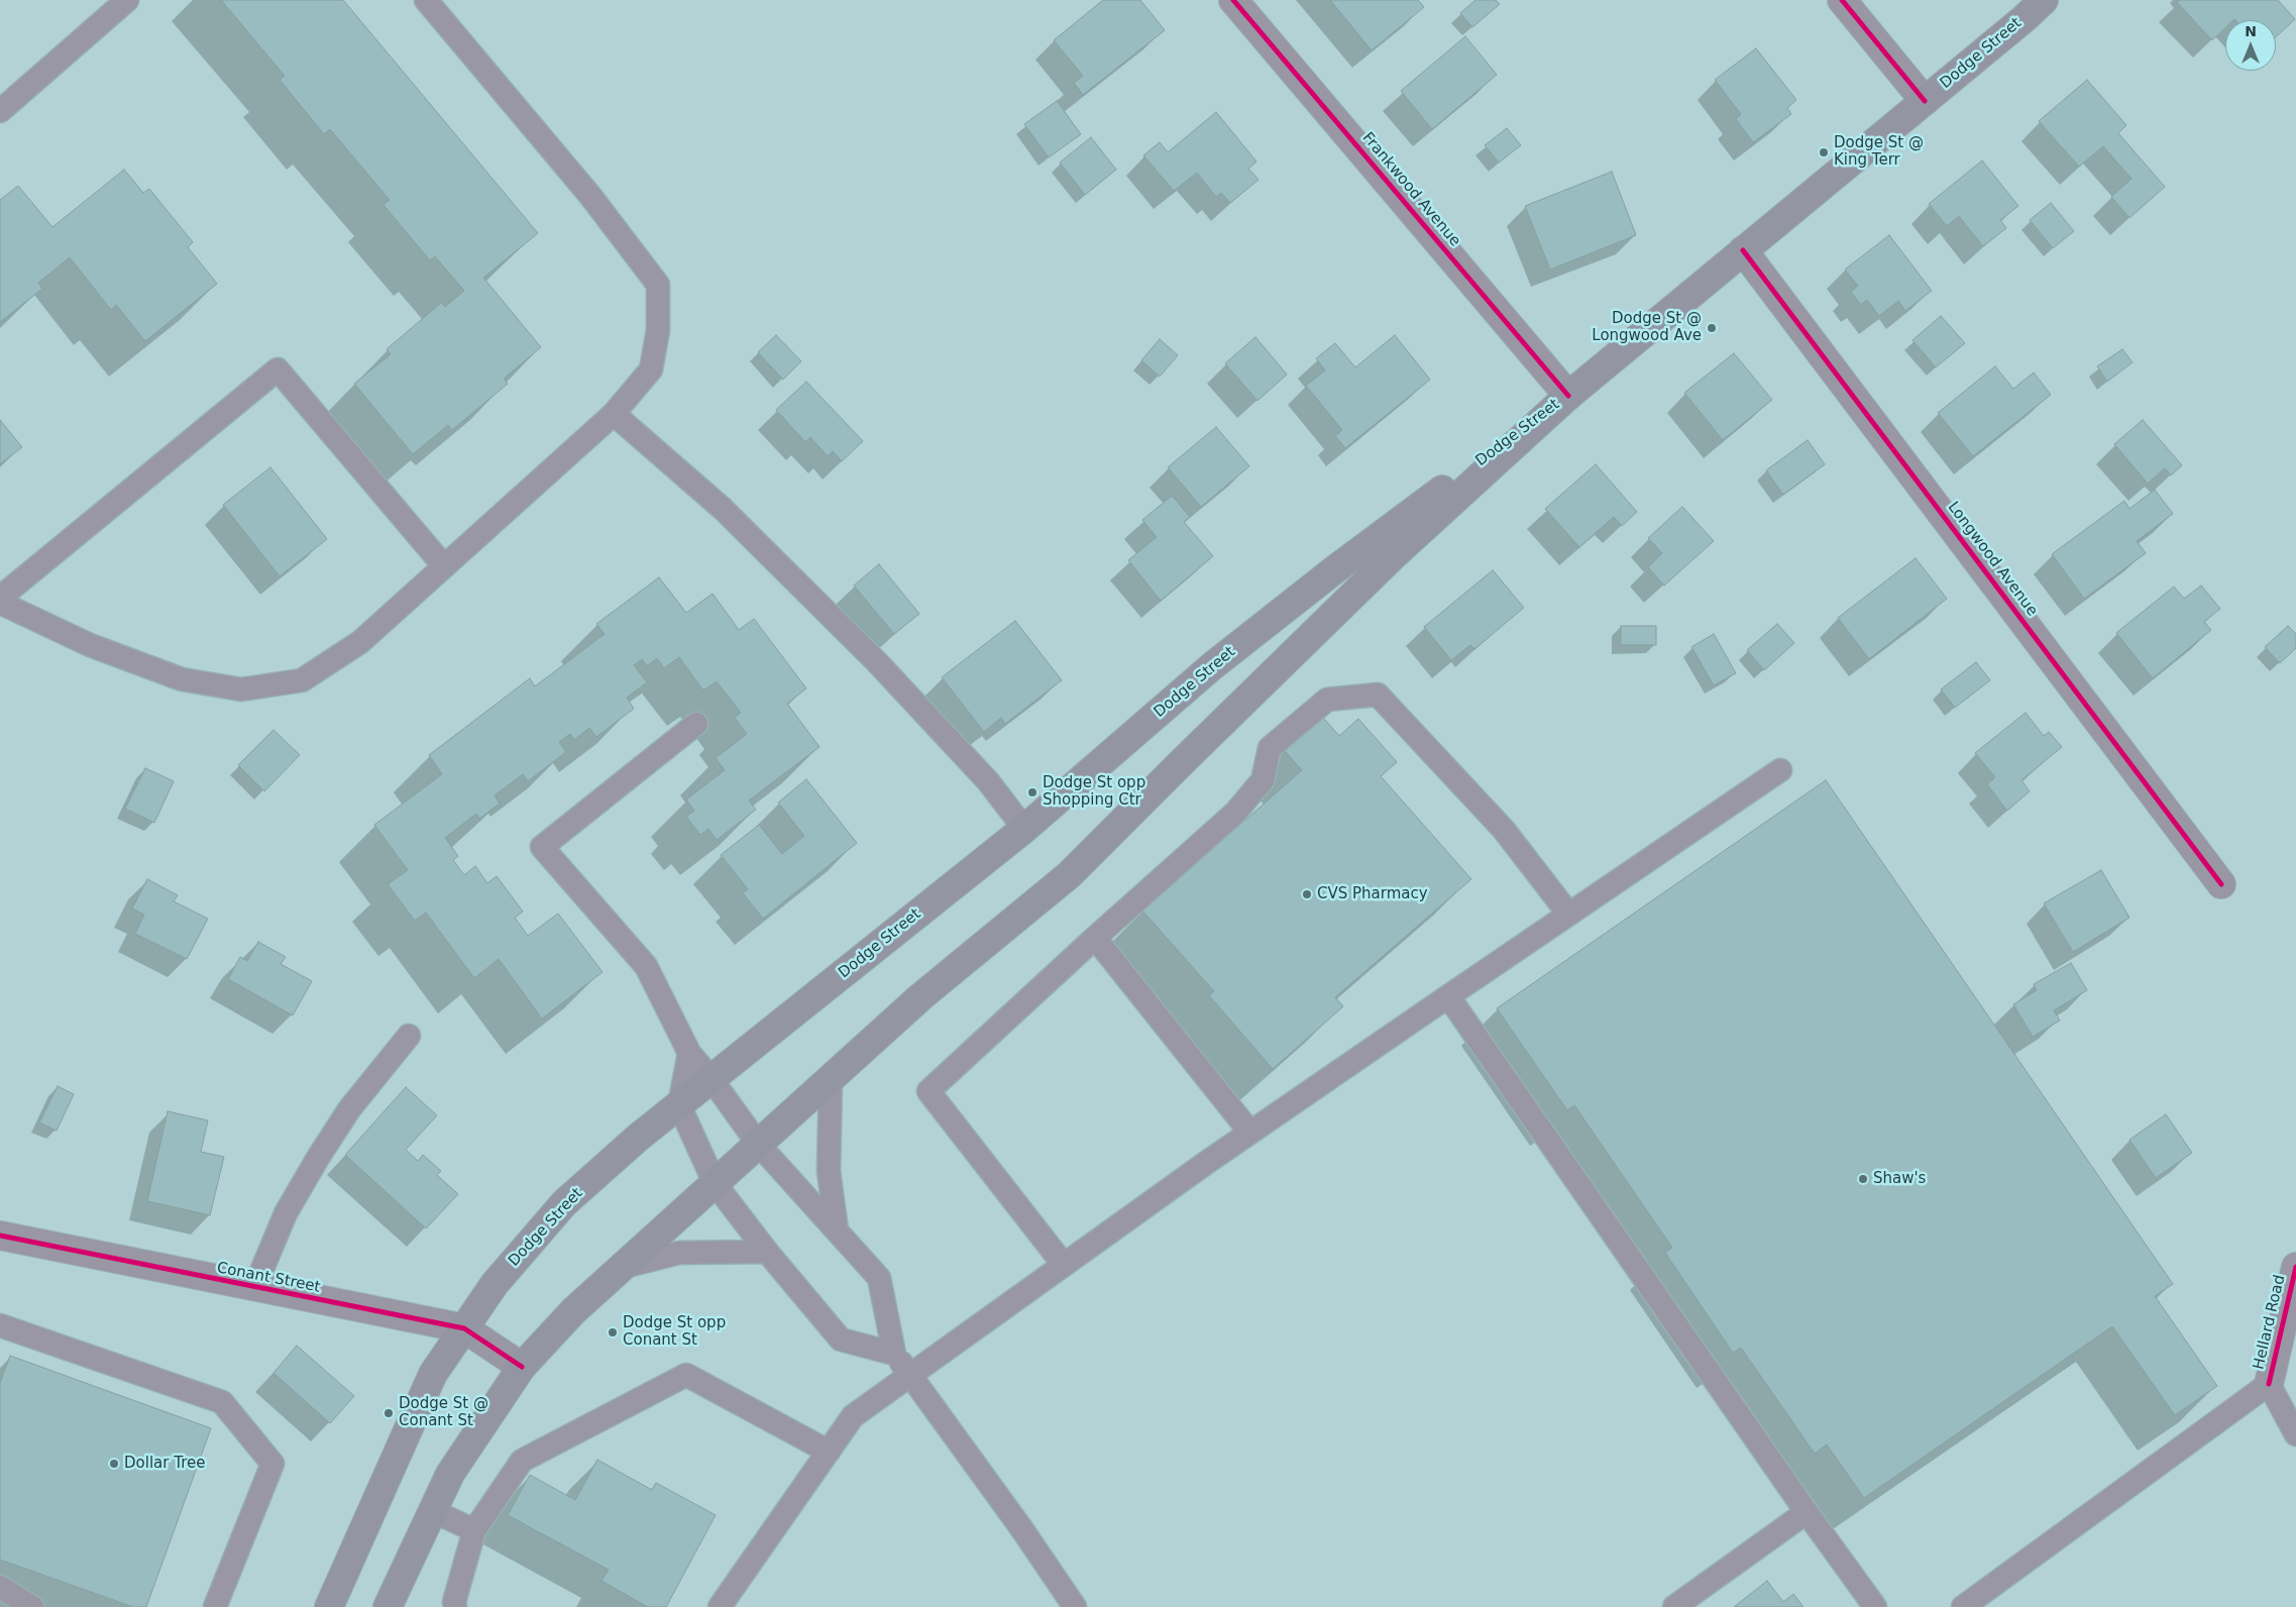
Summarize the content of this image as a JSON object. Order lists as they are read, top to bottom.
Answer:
{
  "streets": {
    "main road": ["Dodge Street"],
    "street": [
      "Frankwood Avenue",
      "Longwood Avenue",
      "Conant Street",
      "Hellard Road"
    ]
  },
  "crossings": [
    ["Dodge Street", "Frankwood Avenue"],
    ["Dodge Street", "Longwood Avenue"],
    ["Dodge Street", "Conant Street"]
  ],
  "places": [
    "Dodge St @ King Terr",
    "Dodge St @ Longwood Ave",
    "Dodge St opp Shopping Ctr",
    "CVS Pharmacy",
    "Shaw's",
    "Dodge St opp Conant St",
    "Dodge St @ Conant St",
    "Dollar Tree"
  ],
  "north": "top"
}
